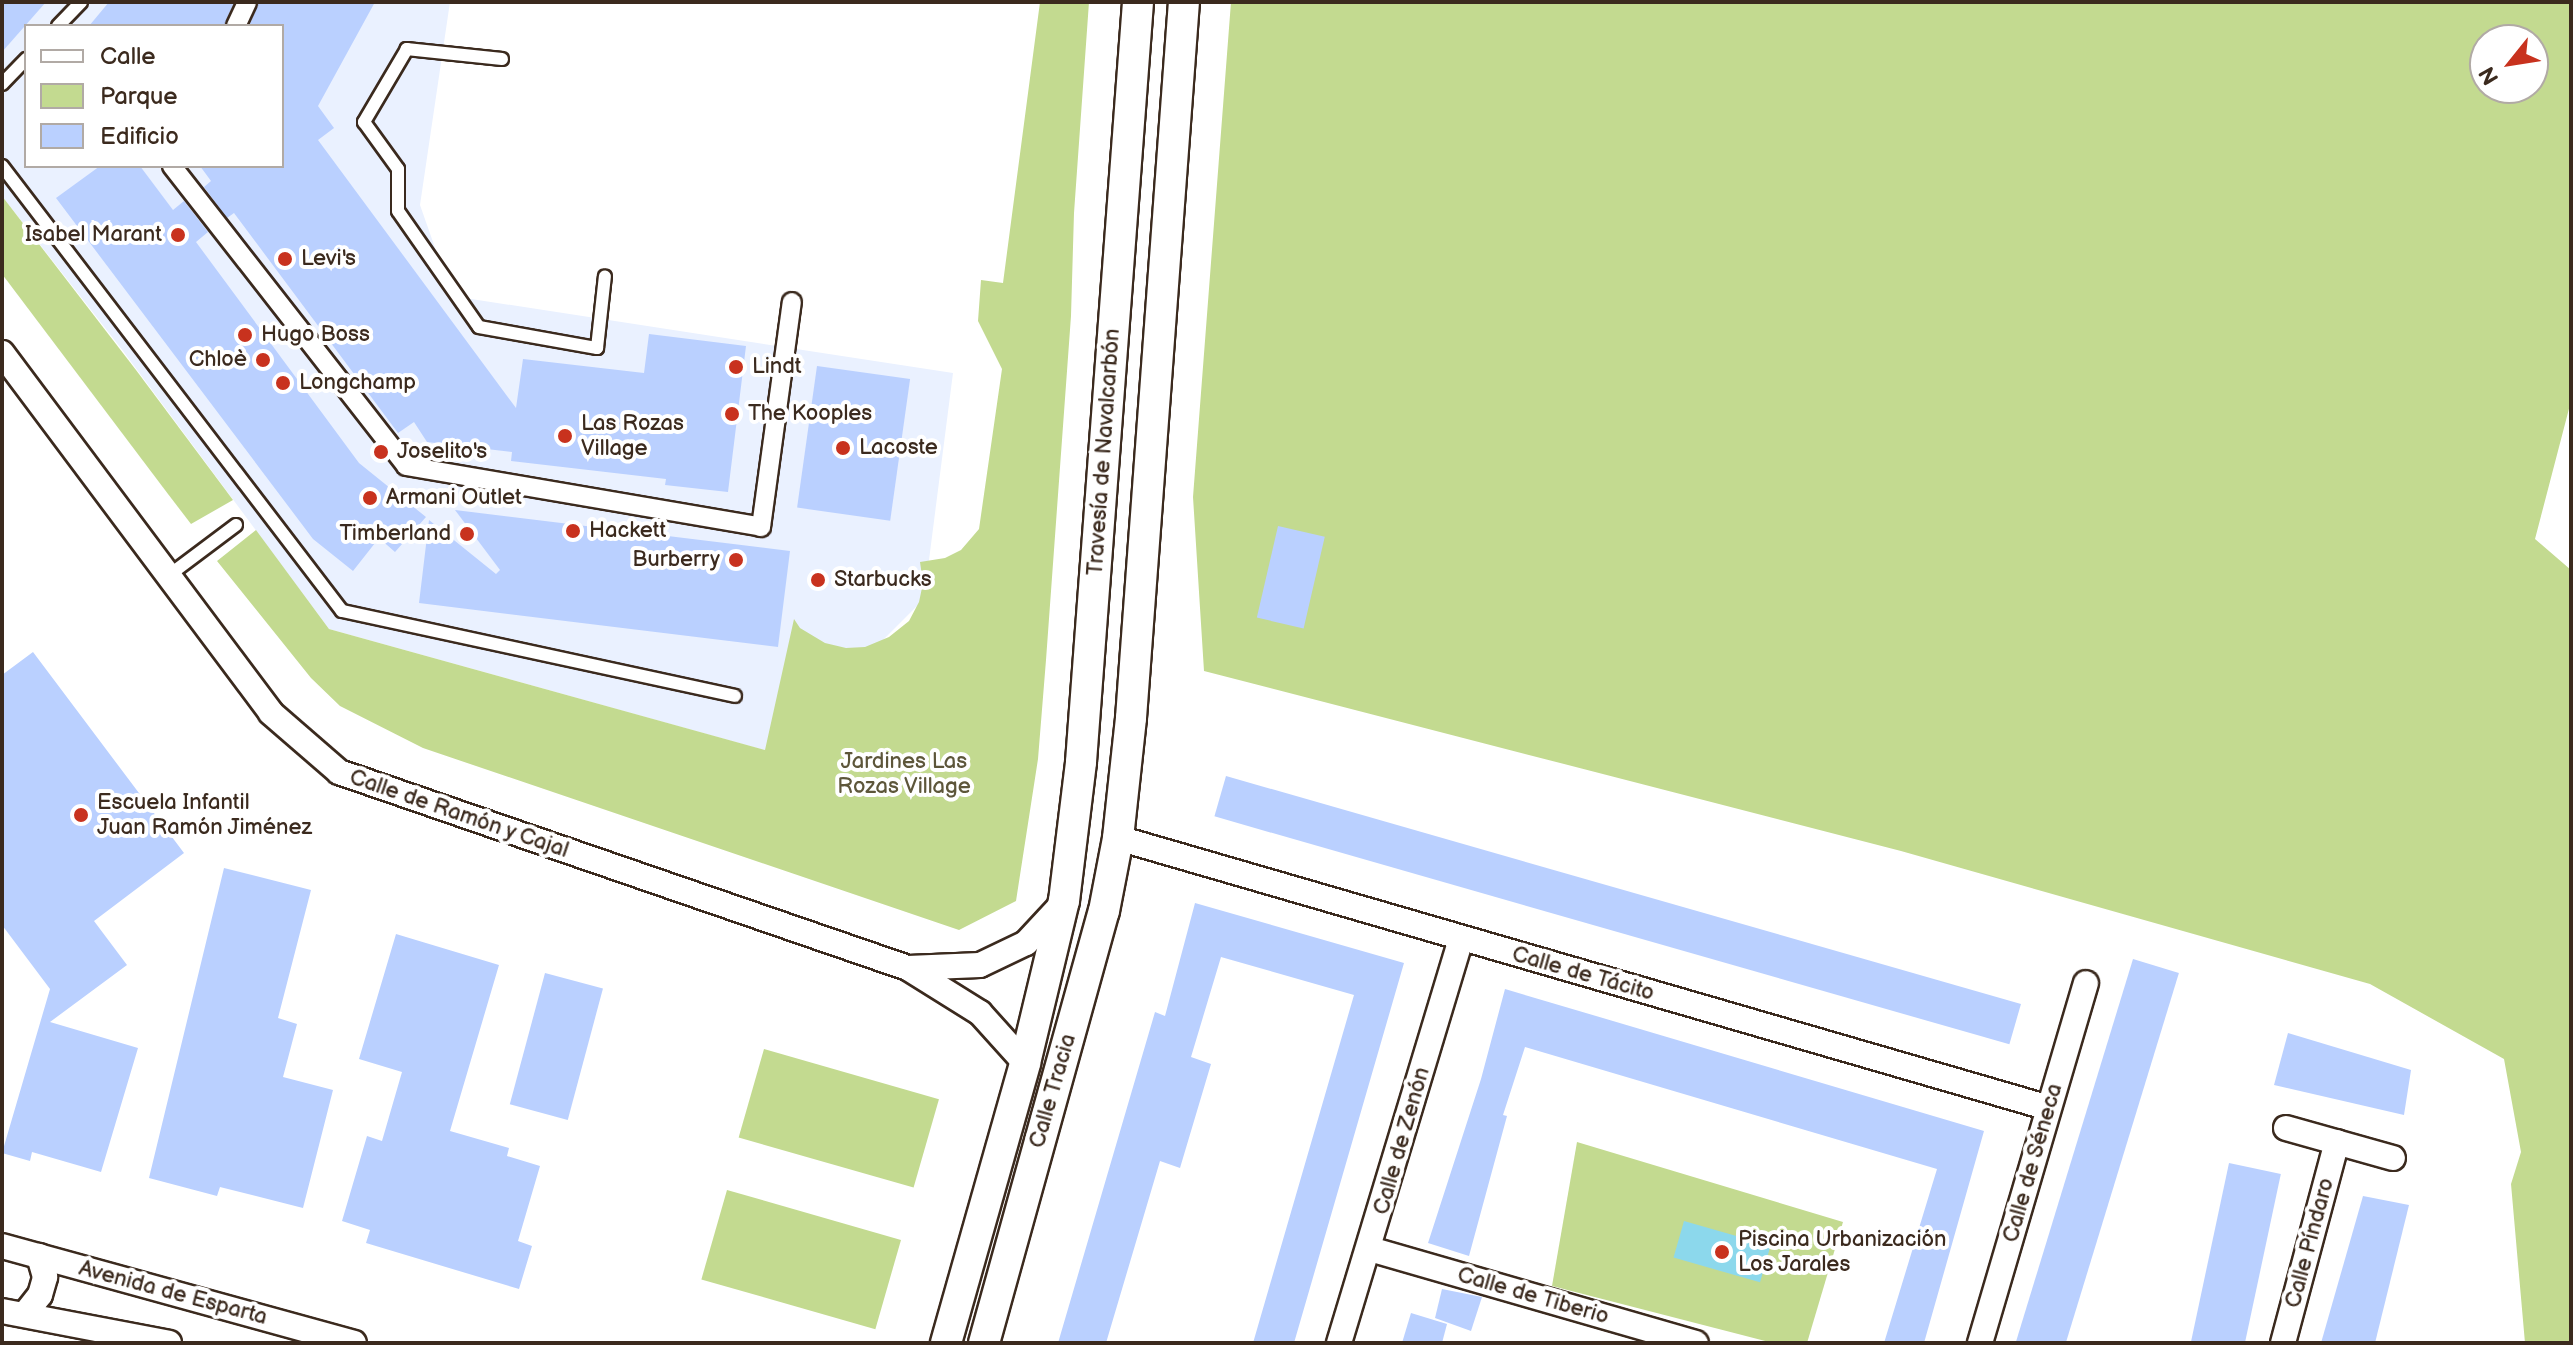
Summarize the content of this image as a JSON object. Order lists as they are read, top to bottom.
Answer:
{
  "streets": {
    "street": [
      "Travesía de Navalcarbón",
      "Calle de Ramón y Cajal",
      "Calle de Tácito",
      "Calle Tracia",
      "Calle de Zenón",
      "Calle de Séneca",
      "Calle Píndaro",
      "Avenida de Esparta",
      "Calle de Tiberio"
    ]
  },
  "crossings": [
    ["Travesía de Navalcarbón", "Calle de Ramón y Cajal"],
    ["Travesía de Navalcarbón", "Calle Tracia"],
    ["Calle de Ramón y Cajal", "Calle Tracia"],
    ["Calle de Tácito", "Calle Tracia"],
    ["Calle de Tácito", "Calle de Zenón"],
    ["Calle de Tácito", "Calle de Séneca"],
    ["Calle de Zenón", "Calle de Tiberio"]
  ],
  "parks": ["Jardines Las Rozas Village"],
  "places": [
    "Isabel Marant",
    "Levi's",
    "Hugo Boss",
    "Chloè",
    "Lindt",
    "Longchamp",
    "The Kooples",
    "Las Rozas Village",
    "Lacoste",
    "Joselito's",
    "Armani Outlet",
    "Hackett",
    "Timberland",
    "Burberry",
    "Starbucks",
    "Escuela Infantil Juan Ramón Jiménez",
    "Piscina Urbanización Los Jarales"
  ],
  "legend": ["Calle", "Parque", "Edificio"],
  "north": "bottom left"
}
